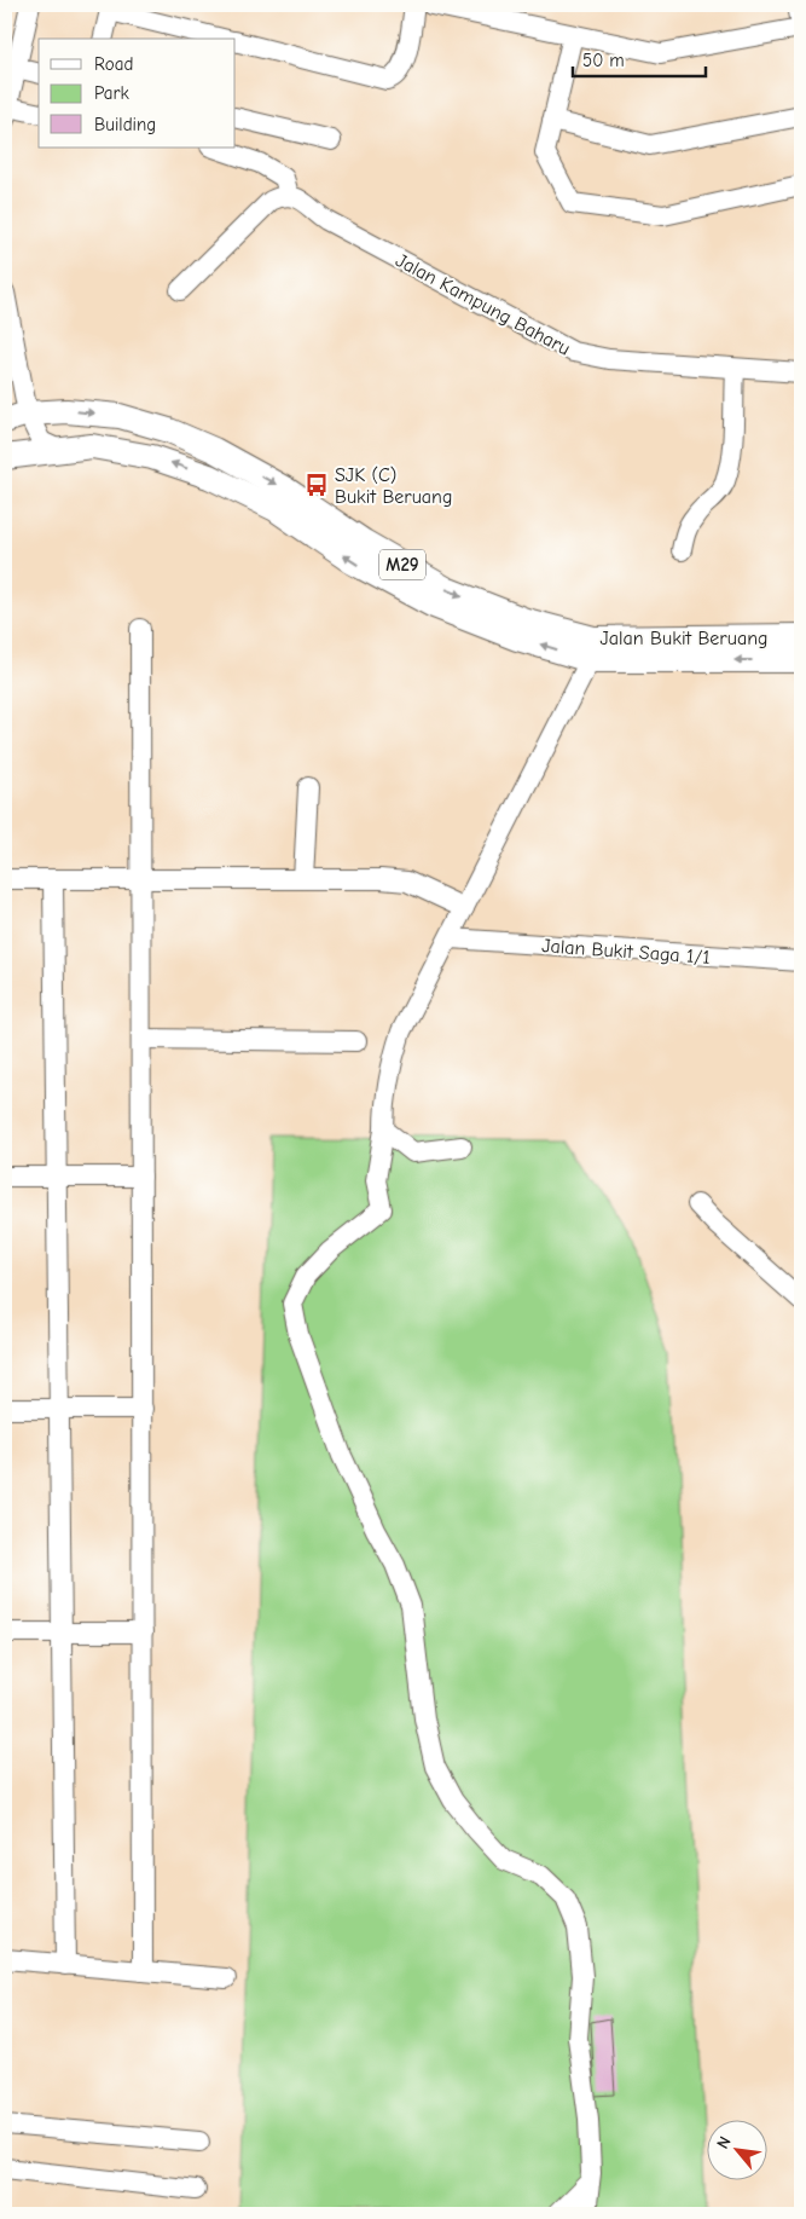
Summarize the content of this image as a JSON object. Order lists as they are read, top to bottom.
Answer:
{
  "streets": {
    "main road": ["M29", "Jalan Bukit Beruang"],
    "street": ["Jalan Kampung Baharu", "Jalan Bukit Saga 1/1"]
  },
  "places": {
    "bus stop": ["SJK (C) Bukit Beruang"]
  },
  "legend": ["Road", "Park", "Building"],
  "scale_bar": "50 m",
  "north": "top left"
}
